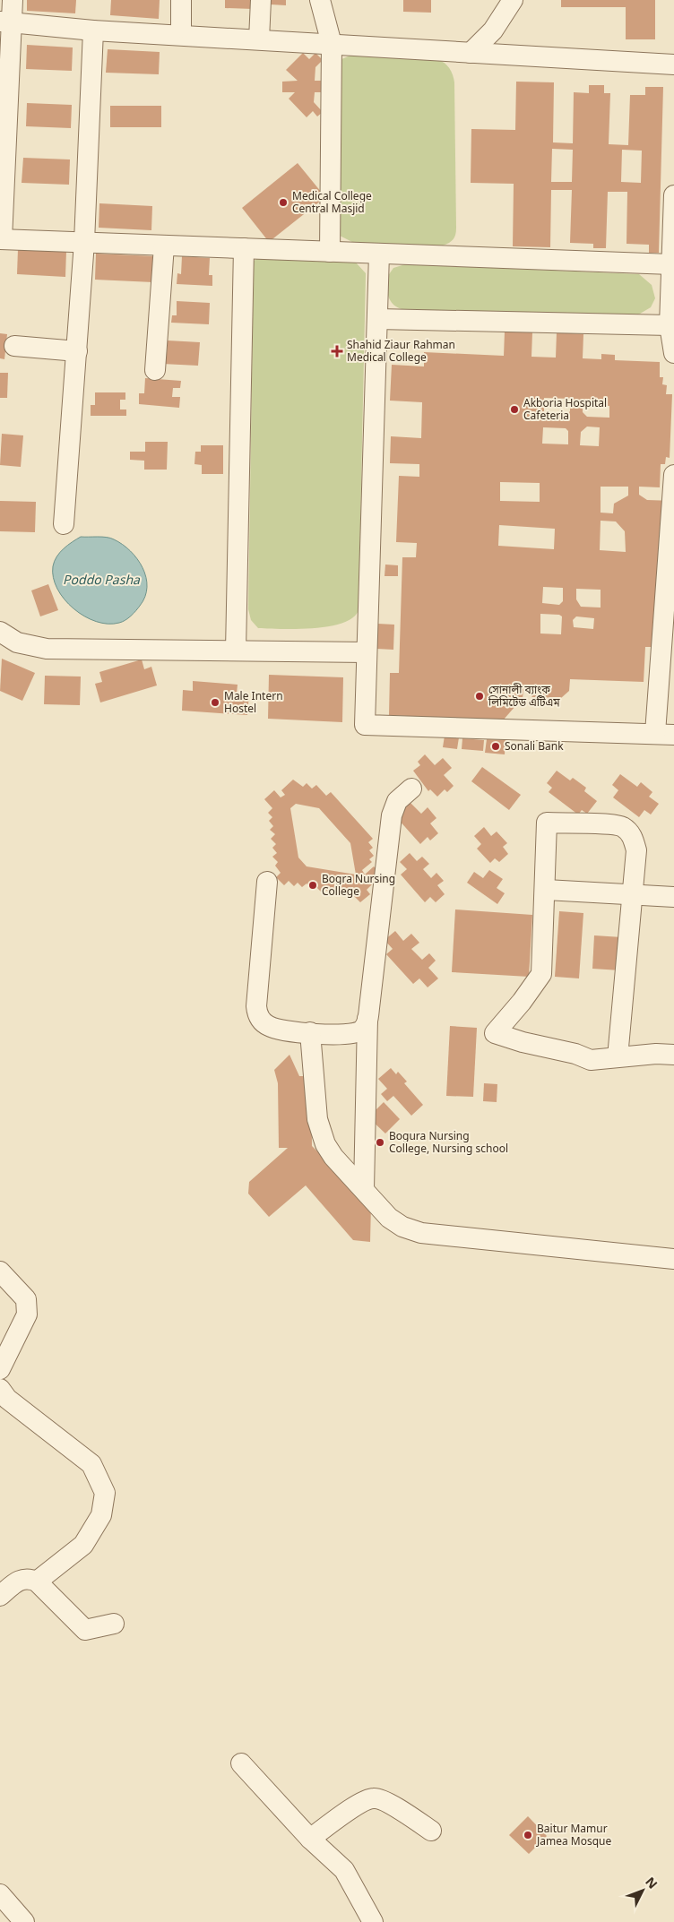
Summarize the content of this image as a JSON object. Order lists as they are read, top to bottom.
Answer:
{
  "water": ["Poddo Pasha"],
  "places": {
    "other": [
      "Medical College Central Masjid",
      "Akboria Hospital Cafeteria",
      "সোনালী ব্যাংক লিমিটেড এটিএম",
      "Male Intern Hostel",
      "Sonali Bank",
      "Bogra Nursing College",
      "Bogura Nursing College, Nursing school",
      "Baitur Mamur Jamea Mosque"
    ],
    "health": ["Shahid Ziaur Rahman Medical College"]
  },
  "north": "top right"
}
